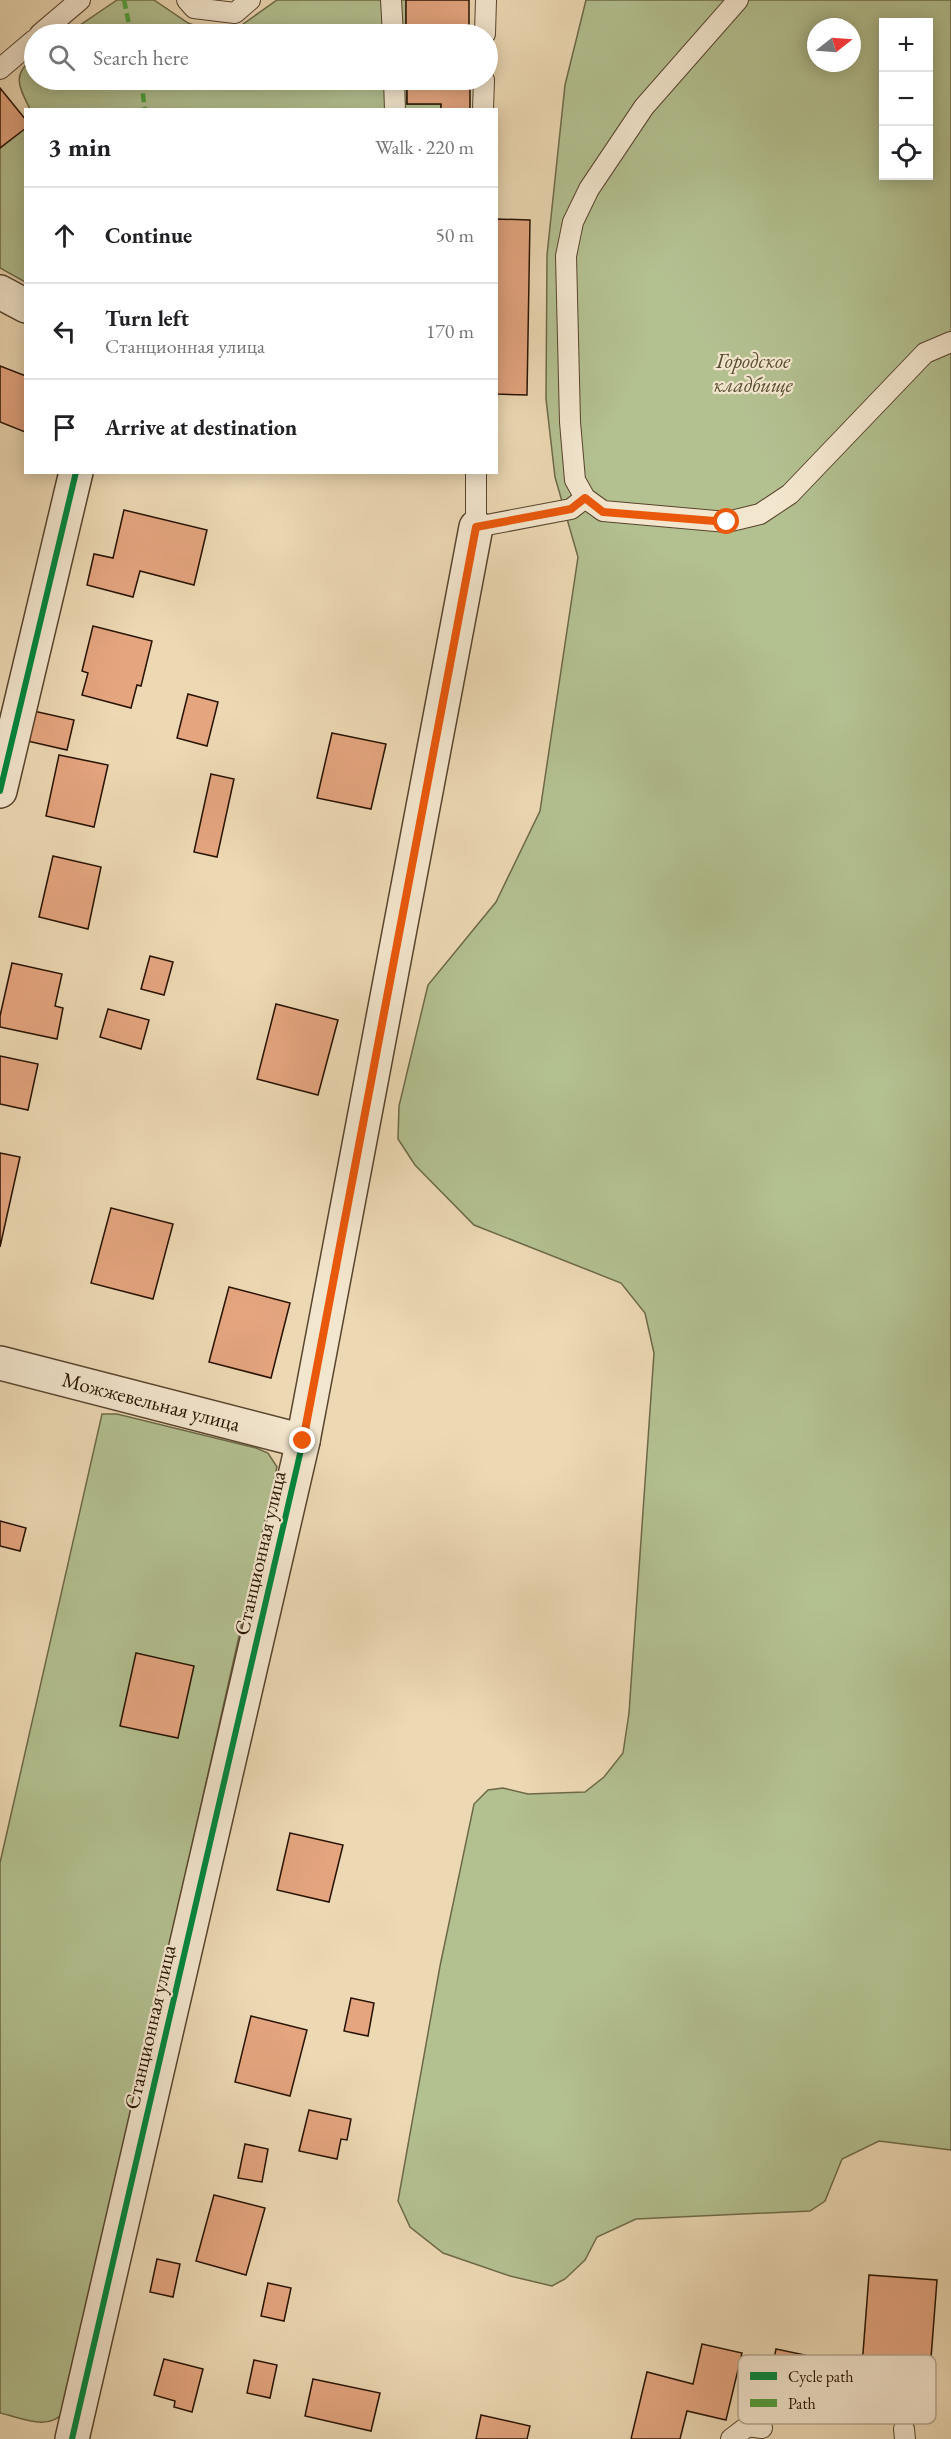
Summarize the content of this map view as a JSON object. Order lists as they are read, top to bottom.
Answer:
{
  "streets": {
    "street": ["Можжевельная улица", "Станционная улица"]
  },
  "crossings": [
    ["Можжевельная улица", "Станционная улица"]
  ],
  "parks": ["Городское кладбище"],
  "legend": ["Cycle path", "Path"],
  "north": "right",
  "page": {
    "map_buttons": ["+", "−"],
    "search": "Search here",
    "heading": ["3 min", "Walk · 220 m"],
    "list": [
      ["Continue", "50 m"],
      ["Turn left", "Станционная улица", "170 m"],
      "Arrive at destination"
    ]
  }
}
